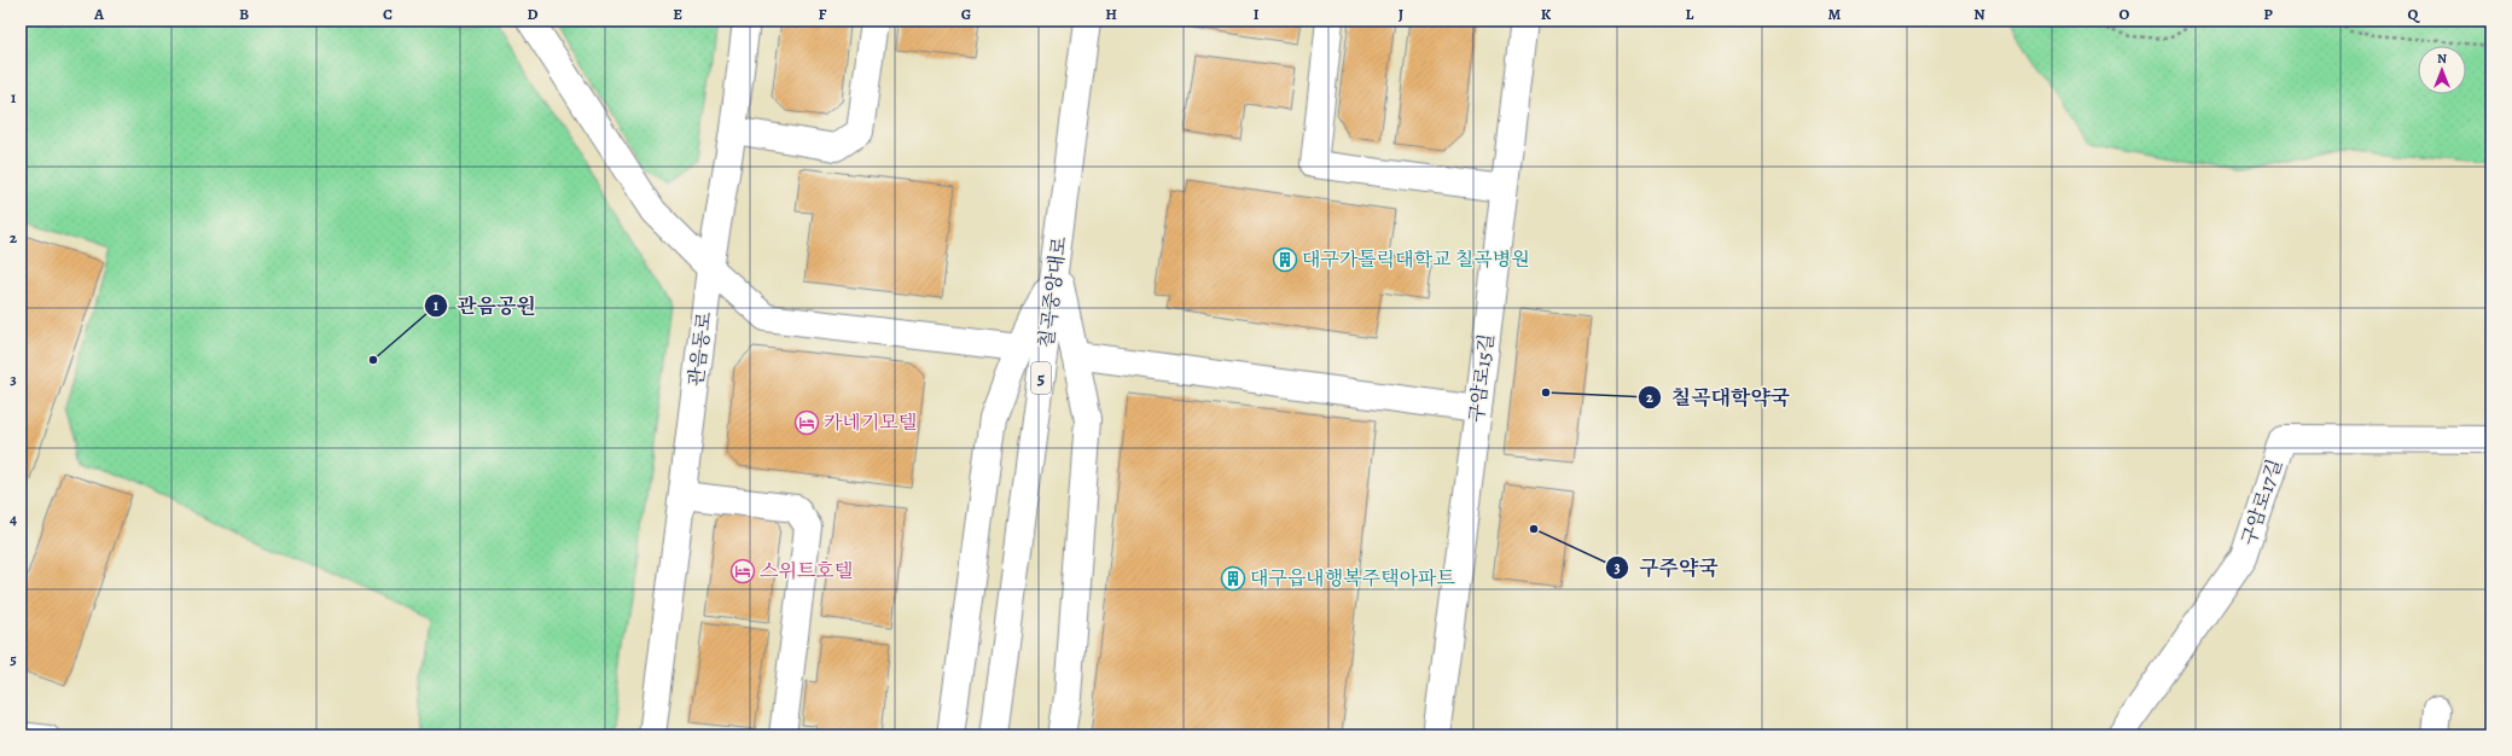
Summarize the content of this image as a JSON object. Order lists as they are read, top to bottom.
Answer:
{
  "streets": {
    "street": [
      "칠곡중앙대로",
      "관음동로",
      "5",
      "구암로15길",
      "구암로17길"
    ]
  },
  "places": {
    "building": ["대구가톨릭대학교 칠곡병원", "대구읍내행복주택아파트"],
    "other": ["관음공원", "칠곡대학약국", "구주약국"],
    "hotel": ["카네기모텔", "스위트호텔"]
  },
  "north": "top",
  "grid": {
    "columns": [
      "A",
      "B",
      "C",
      "D",
      "E",
      "F",
      "G",
      "H",
      "I",
      "J",
      "K",
      "L",
      "M",
      "N",
      "O",
      "P",
      "Q"
    ],
    "rows": [
      "1",
      "2",
      "3",
      "4",
      "5"
    ]
  }
}
